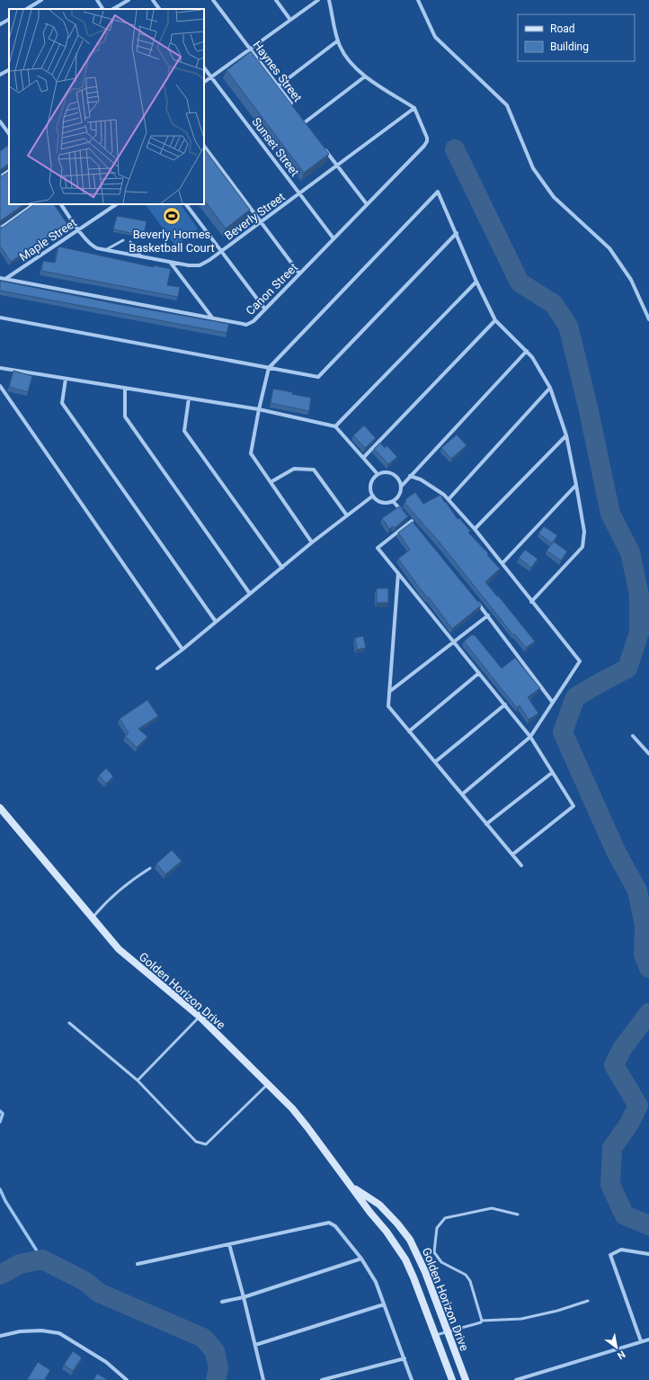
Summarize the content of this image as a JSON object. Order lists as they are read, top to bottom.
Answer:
{
  "streets": {
    "street": [
      "Haynes Street",
      "Sunset Street",
      "Beverly Street",
      "Maple Street",
      "Canon Street",
      "Golden Horizon Drive"
    ]
  },
  "crossings": [
    ["Sunset Street", "Beverly Street"],
    ["Sunset Street", "Canon Street"],
    ["Beverly Street", "Maple Street"],
    ["Beverly Street", "Canon Street"],
    ["Maple Street", "Canon Street"]
  ],
  "places": {
    "sports": ["Beverly Homes Basketball Court"]
  },
  "legend": ["Road", "Building"],
  "north": "bottom right"
}
